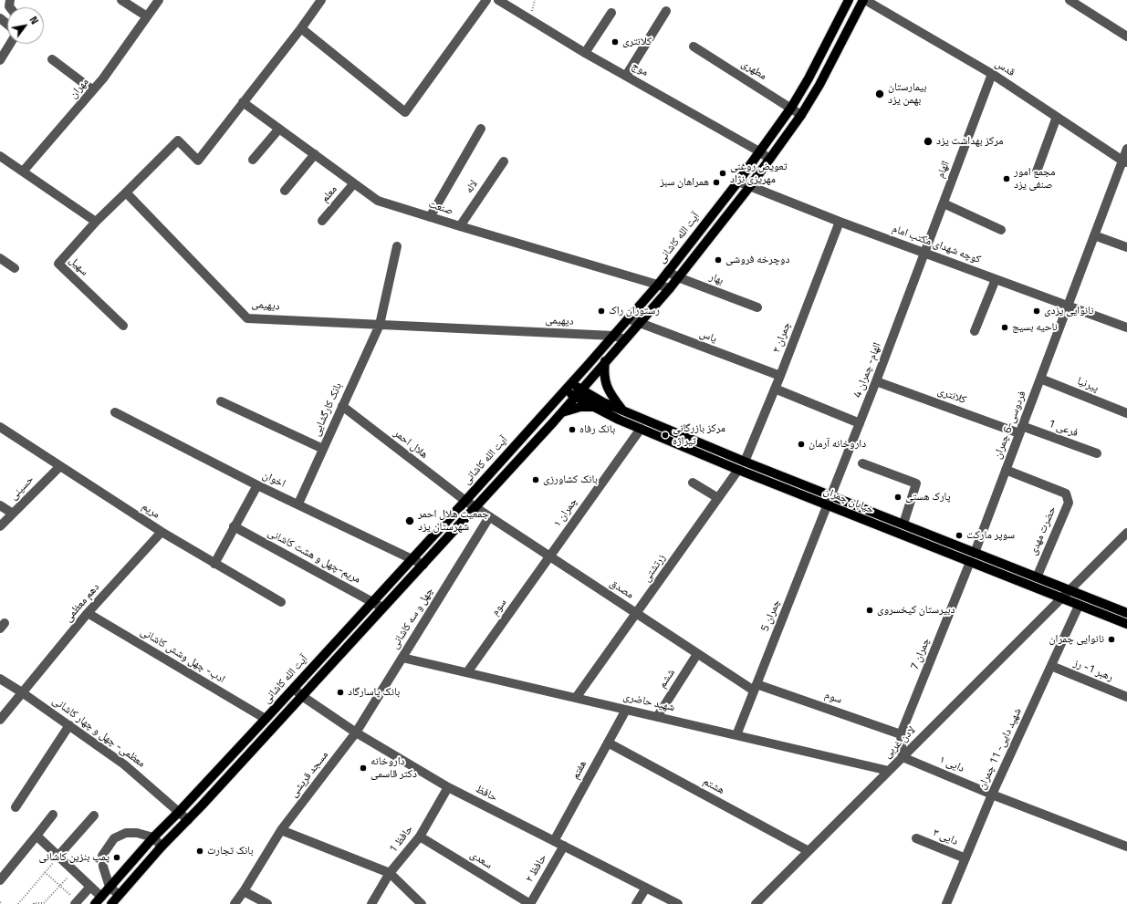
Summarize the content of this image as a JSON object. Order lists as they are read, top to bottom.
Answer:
{
  "streets": {
    "main road": ["آیت الله کاشانی", "خیابان چمران"],
    "street": [
      "قدس",
      "موج",
      "مطهری",
      "مهران",
      "الهام",
      "لاله",
      "معلم",
      "صنعت",
      "کوچه شهدای مکتب امام",
      "سهیل",
      "بهار",
      "دیهیمی",
      "یاس",
      "چمران ۲",
      "الهام- چمران 4",
      "پیرنیا",
      "کلانتری",
      "بانک کارگشایی",
      "فردوسی-6 چمران",
      "فرعی 1",
      "هلال احمر",
      "اخوان",
      "حسینی",
      "مریم",
      "چمران ۱",
      "حضرت مهدی",
      "مریم-چهل و هشت کاشانی",
      "زرتشتی",
      "مصدق",
      "دهم معظمی",
      "سوم",
      "چمران 5",
      "چهل و سه کاشانی",
      "چمران 7",
      "ادب- چهل وشش کاشانی",
      "رهبر 1- رز",
      "ششم",
      "شهید حاضری",
      "معظمی- چهل و چهار کاشانی",
      "لادن غربی",
      "شهید دایی- 11 چمران",
      "دایی ۱",
      "هفتم",
      "مسجد قریشی",
      "هشتم",
      "حافظ",
      "دایی ۳",
      "حافظ 1",
      "سعدی",
      "حافظ ۲"
    ]
  },
  "crossings": [
    ["قدس", "الهام"],
    ["قدس", "آیت الله کاشانی"],
    ["قدس", "فردوسی-6 چمران"],
    ["موج", "آیت الله کاشانی"],
    ["مطهری", "آیت الله کاشانی"],
    ["الهام", "کوچه شهدای مکتب امام"],
    ["الهام", "الهام- چمران 4"],
    ["لاله", "صنعت"],
    ["معلم", "صنعت"],
    ["صنعت", "آیت الله کاشانی"],
    ["آیت الله کاشانی", "کوچه شهدای مکتب امام"],
    ["آیت الله کاشانی", "بهار"],
    ["آیت الله کاشانی", "دیهیمی"],
    ["آیت الله کاشانی", "یاس"],
    ["آیت الله کاشانی", "هلال احمر"],
    ["آیت الله کاشانی", "اخوان"],
    ["آیت الله کاشانی", "خیابان چمران"],
    ["آیت الله کاشانی", "مریم-چهل و هشت کاشانی"],
    ["آیت الله کاشانی", "مصدق"],
    ["آیت الله کاشانی", "ادب- چهل وشش کاشانی"],
    ["آیت الله کاشانی", "معظمی- چهل و چهار کاشانی"],
    ["آیت الله کاشانی", "حافظ"],
    ["کوچه شهدای مکتب امام", "چمران ۲"],
    ["کوچه شهدای مکتب امام", "الهام- چمران 4"],
    ["کوچه شهدای مکتب امام", "فردوسی-6 چمران"],
    ["دیهیمی", "بانک کارگشایی"],
    ["یاس", "چمران ۲"],
    ["چمران ۲", "خیابان چمران"],
    ["الهام- چمران 4", "کلانتری"],
    ["الهام- چمران 4", "خیابان چمران"],
    ["الهام- چمران 4", "چمران 5"],
    ["پیرنیا", "فردوسی-6 چمران"],
    ["کلانتری", "فردوسی-6 چمران"],
    ["کلانتری", "فرعی 1"],
    ["بانک کارگشایی", "هلال احمر"],
    ["بانک کارگشایی", "اخوان"],
    ["فردوسی-6 چمران", "فرعی 1"],
    ["فردوسی-6 چمران", "خیابان چمران"],
    ["فردوسی-6 چمران", "حضرت مهدی"],
    ["هلال احمر", "مصدق"],
    ["حسینی", "مریم"],
    ["خیابان چمران", "چمران ۱"],
    ["خیابان چمران", "حضرت مهدی"],
    ["خیابان چمران", "زرتشتی"],
    ["خیابان چمران", "چمران 5"],
    ["خیابان چمران", "چمران 7"],
    ["خیابان چمران", "لادن غربی"],
    ["خیابان چمران", "شهید دایی- 11 چمران"],
    ["مریم", "دهم معظمی"],
    ["چمران ۱", "مصدق"],
    ["چمران ۱", "سوم"],
    ["زرتشتی", "مصدق"],
    ["زرتشتی", "شهید حاضری"],
    ["مصدق", "سوم"],
    ["مصدق", "چمران 5"],
    ["مصدق", "چهل و سه کاشانی"],
    ["مصدق", "ششم"],
    ["دهم معظمی", "ادب- چهل وشش کاشانی"],
    ["دهم معظمی", "معظمی- چهل و چهار کاشانی"],
    ["سوم", "چمران 5"],
    ["سوم", "چمران 7"],
    ["سوم", "شهید حاضری"],
    ["چمران 5", "شهید حاضری"],
    ["چهل و سه کاشانی", "شهید حاضری"],
    ["چهل و سه کاشانی", "مسجد قریشی"],
    ["چهل و سه کاشانی", "حافظ"],
    ["چمران 7", "لادن غربی"],
    ["چمران 7", "دایی ۱"],
    ["رهبر 1- رز", "شهید دایی- 11 چمران"],
    ["ششم", "شهید حاضری"],
    ["شهید حاضری", "لادن غربی"],
    ["شهید حاضری", "هفتم"],
    ["لادن غربی", "دایی ۱"],
    ["لادن غربی", "هشتم"],
    ["شهید دایی- 11 چمران", "دایی ۱"],
    ["شهید دایی- 11 چمران", "دایی ۳"],
    ["هفتم", "هشتم"],
    ["هفتم", "حافظ"],
    ["مسجد قریشی", "حافظ"],
    ["حافظ", "حافظ 1"],
    ["حافظ", "حافظ ۲"],
    ["حافظ 1", "سعدی"],
    ["سعدی", "حافظ ۲"]
  ],
  "places": [
    "کلانتری",
    "بیمارستان بهمن یزد",
    "مرکز بهداشت یزد",
    "تعویض روغنی مهریزی نژاد",
    "مجمع امور صنفی یزد",
    "همراهان سبز",
    "دوچرخه فروشی",
    "رستوران راک",
    "نانوایی یزدی",
    "ناحیه بسیج",
    "بانک رفاه",
    "مرکز بازرگانی تیراژه",
    "داروخانه آرمان",
    "بانک کشاورزی",
    "پارک هستی",
    "جمعیت هلال احمر شهرستان یزد",
    "سوپر مارکت",
    "دبیرستان کیخسروی",
    "نانوایی چمران",
    "بانک پاسارگاد",
    "داروخانه دکتر قاسمی",
    "بانک تجارت",
    "پمپ بنزین کاشانی"
  ],
  "north": "top right"
}
